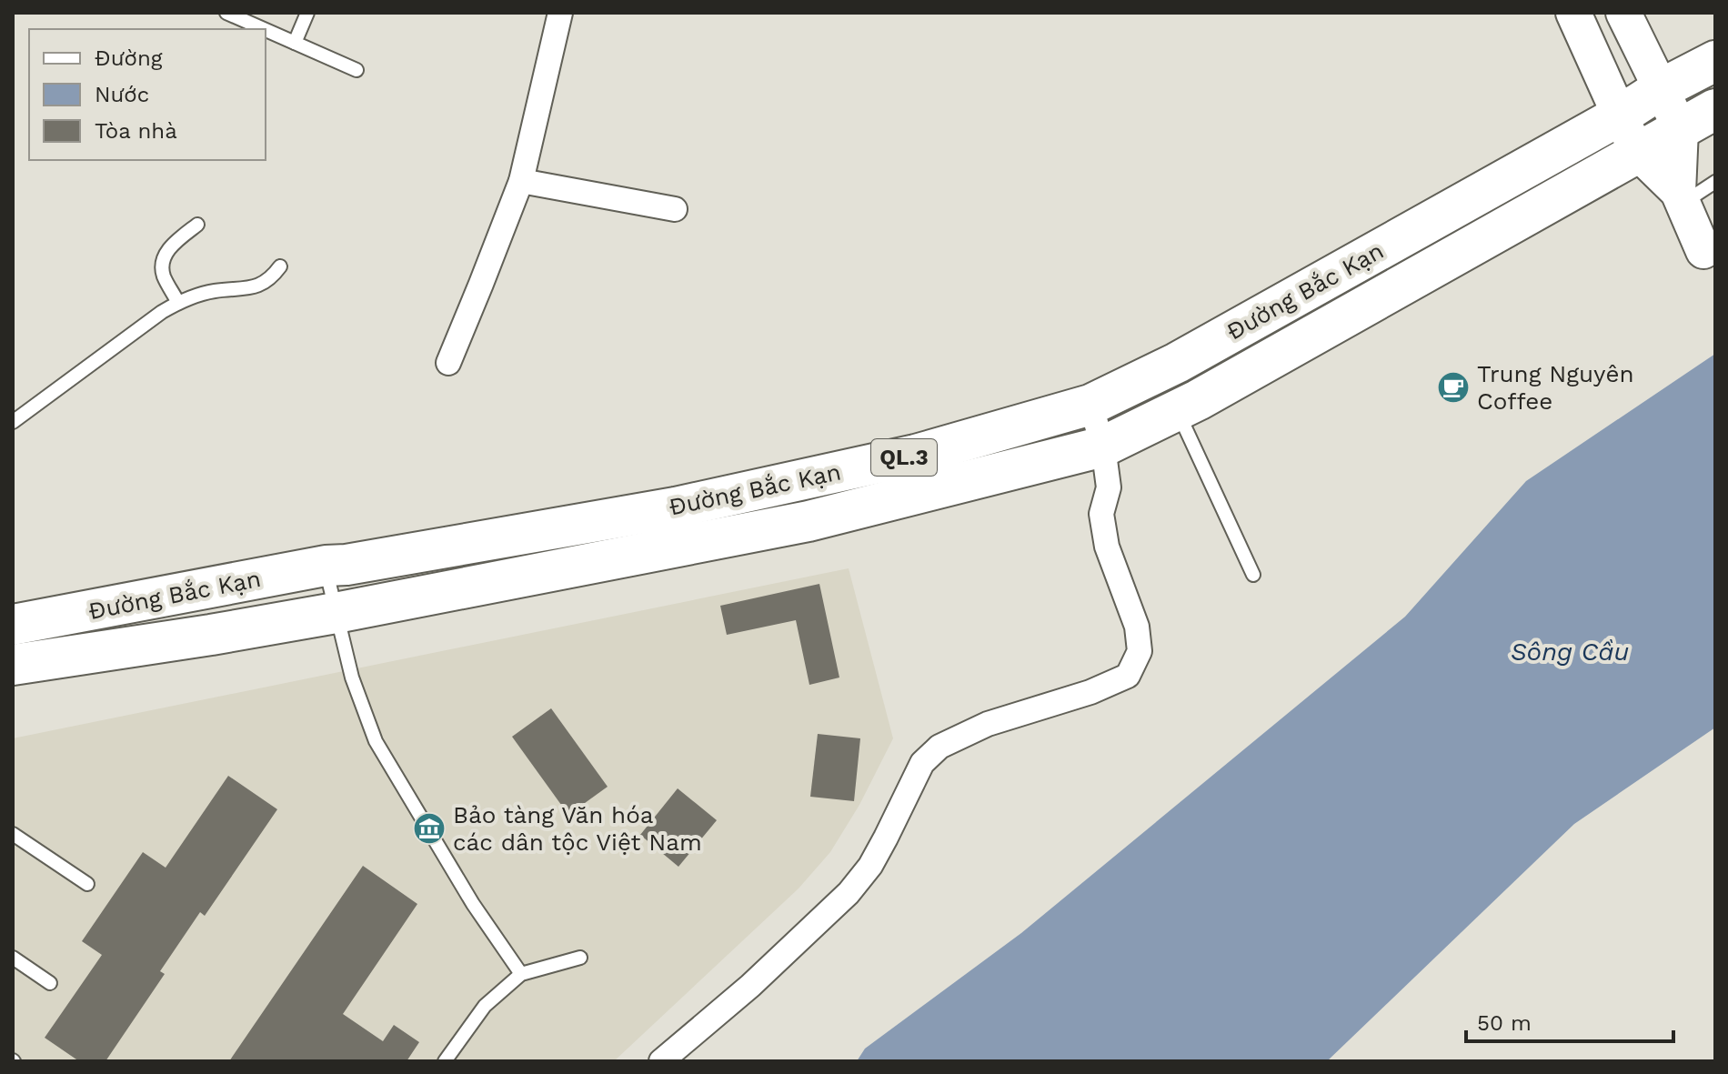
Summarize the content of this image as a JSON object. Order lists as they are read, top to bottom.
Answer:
{
  "streets": {
    "highway": ["Đường Bắc Kạn", "QL.3"]
  },
  "water": ["Sông Cầu"],
  "places": {
    "cafe": ["Trung Nguyên Coffee"],
    "museum": ["Bảo tàng Văn hóa các dân tộc Việt Nam"]
  },
  "legend": ["Đường", "Nước", "Tòa nhà"],
  "scale_bar": "50 m"
}
